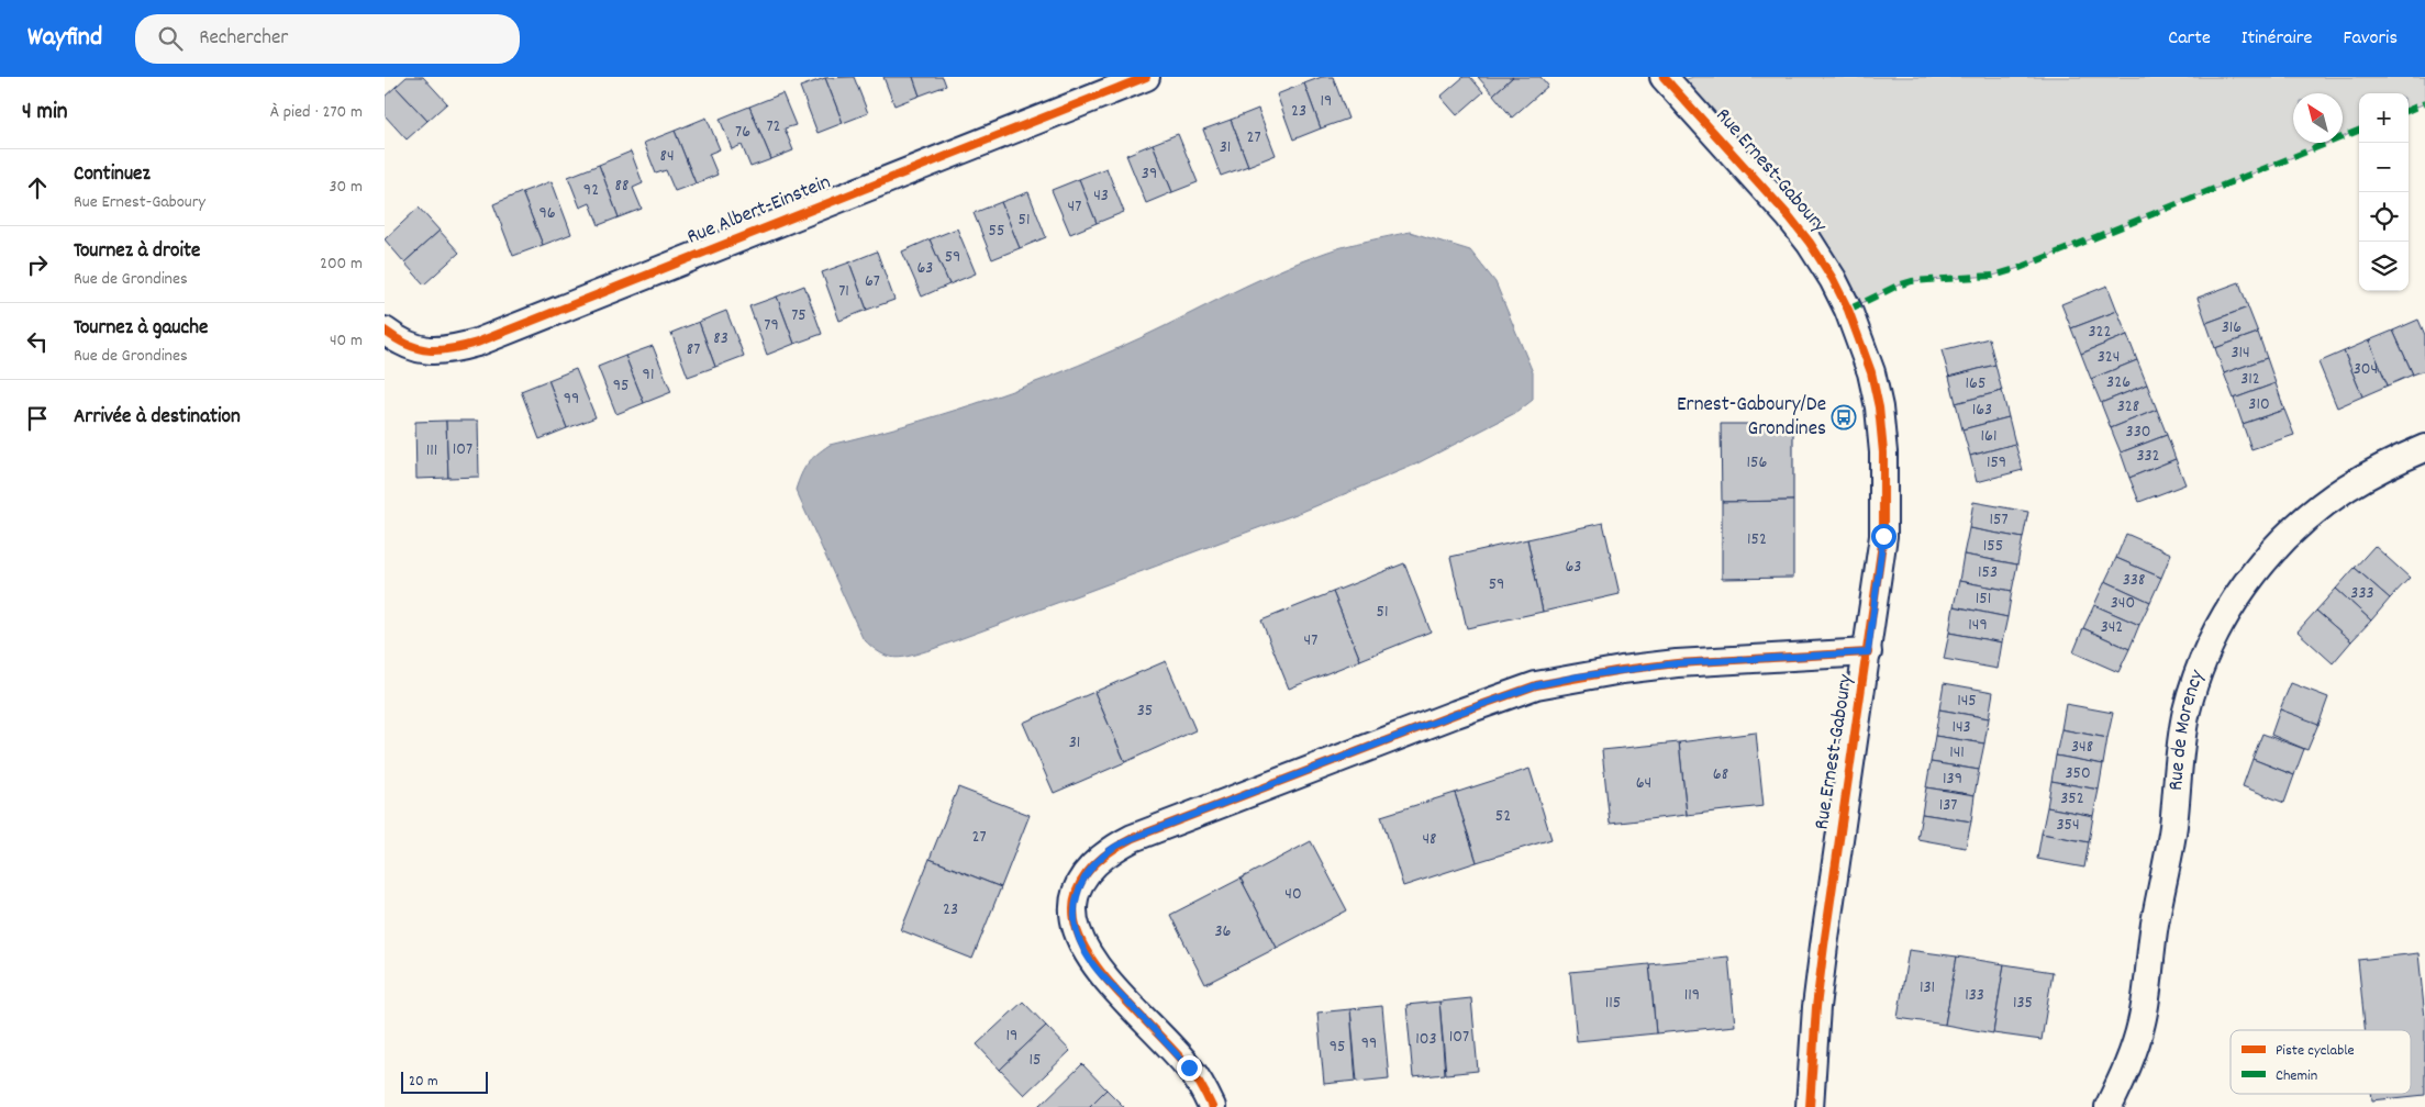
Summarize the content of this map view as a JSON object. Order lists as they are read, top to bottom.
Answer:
{
  "streets": {
    "street": ["Rue Ernest-Gaboury", "Rue Albert-Einstein", "Rue de Morency"]
  },
  "places": {
    "bus stop": ["Ernest-Gaboury/De Grondines"]
  },
  "house_numbers": [
    "19",
    "23",
    "72",
    "76",
    "27",
    "31",
    "84",
    "39",
    "88",
    "92",
    "43",
    "47",
    "96",
    "51",
    "55",
    "59",
    "63",
    "67",
    "71",
    "75",
    "79",
    "316",
    "322",
    "83",
    "87",
    "314",
    "324",
    "304",
    "91",
    "312",
    "326",
    "165",
    "95",
    "99",
    "310",
    "328",
    "163",
    "330",
    "161",
    "107",
    "111",
    "332",
    "156",
    "159",
    "157",
    "152",
    "155",
    "63",
    "153",
    "338",
    "59",
    "333",
    "151",
    "340",
    "51",
    "149",
    "342",
    "47",
    "145",
    "35",
    "143",
    "31",
    "348",
    "141",
    "350",
    "68",
    "139",
    "64",
    "352",
    "137",
    "52",
    "354",
    "27",
    "48",
    "40",
    "23",
    "36",
    "131",
    "119",
    "133",
    "115",
    "135",
    "19",
    "107",
    "103",
    "99",
    "95",
    "15"
  ],
  "legend": ["Piste cyclable", "Chemin"],
  "scale_bar": "20 m",
  "north": "top left",
  "page": {
    "header": "Wayfind",
    "search": "Rechercher",
    "nav": ["Carte", "Itinéraire", "Favoris"],
    "heading": ["4 min", "À pied · 270 m"],
    "map_buttons": ["+", "−"],
    "list": [
      ["Continuez", "Rue Ernest-Gaboury", "30 m"],
      ["Tournez à droite", "Rue de Grondines", "200 m"],
      ["Tournez à gauche", "Rue de Grondines", "40 m"],
      "Arrivée à destination"
    ],
    "scale": "20 m"
  }
}
